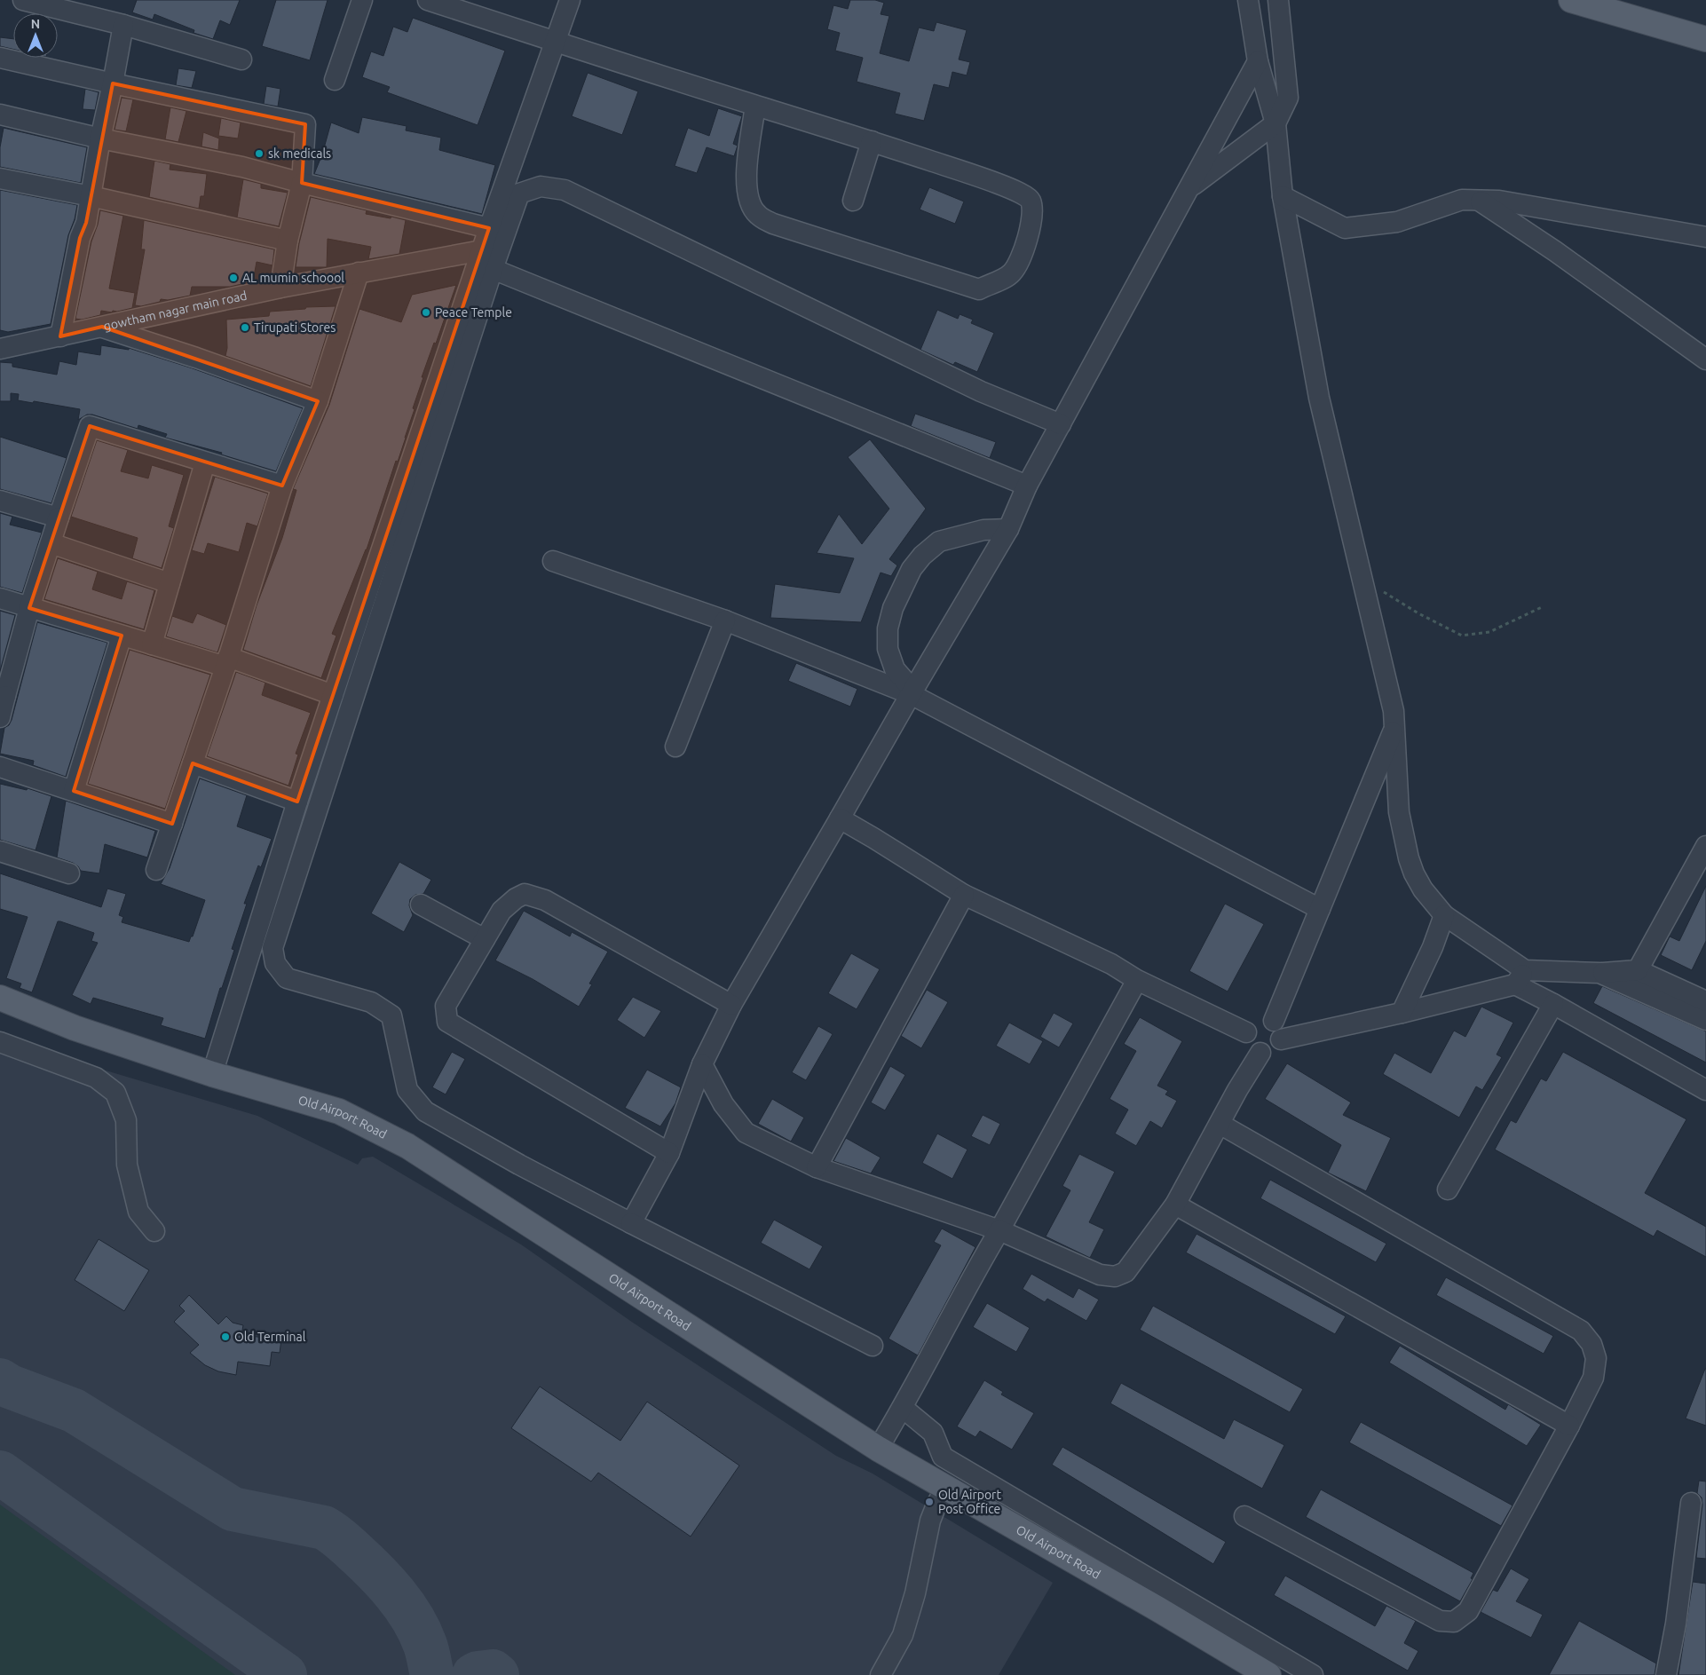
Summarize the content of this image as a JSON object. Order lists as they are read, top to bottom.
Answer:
{
  "streets": {
    "main road": ["Old Airport Road"],
    "street": ["gowtham nagar main road"]
  },
  "places": [
    "sk medicals",
    "AL mumin schoool",
    "Peace Temple",
    "Tirupati Stores",
    "Old Terminal",
    "Old Airport Post Office"
  ],
  "north": "top"
}
